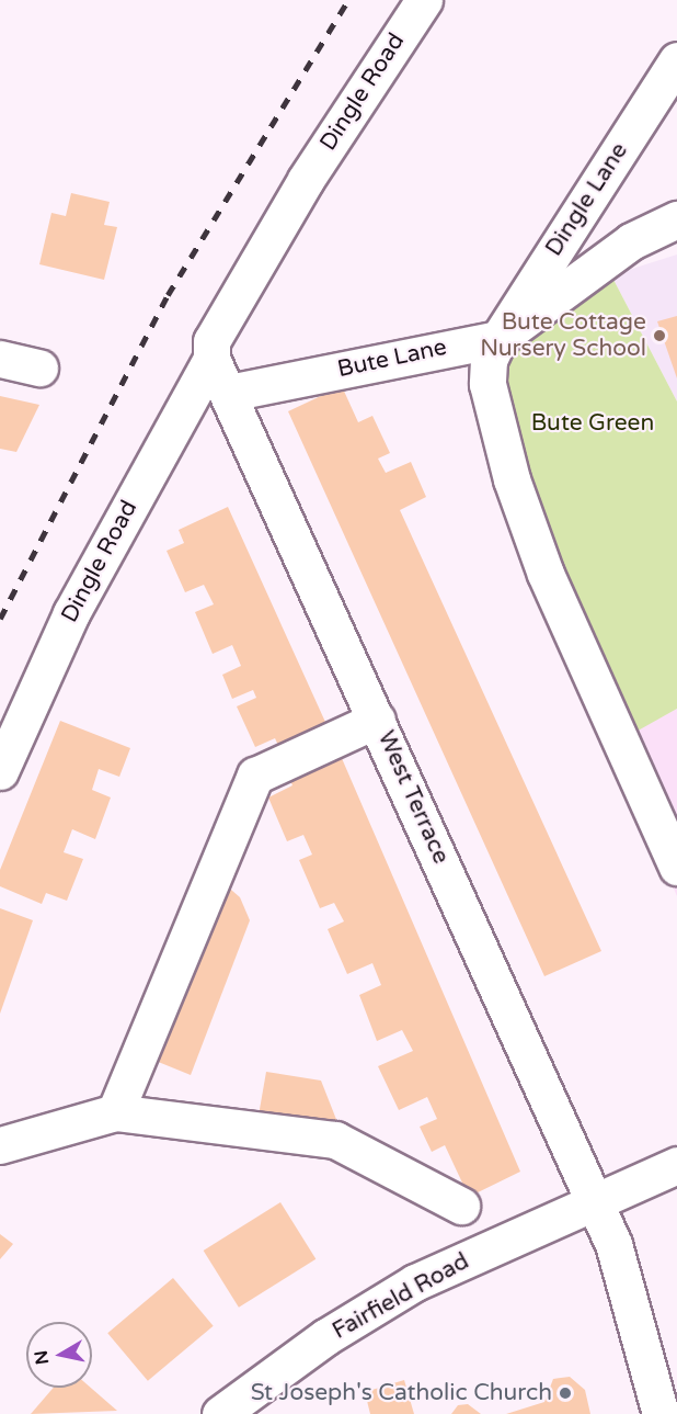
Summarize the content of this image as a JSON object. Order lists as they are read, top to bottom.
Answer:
{
  "streets": {
    "street": [
      "Dingle Road",
      "Dingle Lane",
      "Bute Lane",
      "West Terrace",
      "Fairfield Road"
    ]
  },
  "crossings": [
    ["Dingle Lane", "Bute Lane"],
    ["Bute Lane", "West Terrace"],
    ["West Terrace", "Fairfield Road"]
  ],
  "parks": ["Bute Green"],
  "places": ["Bute Cottage Nursery School", "St Joseph's Catholic Church"],
  "north": "left"
}
